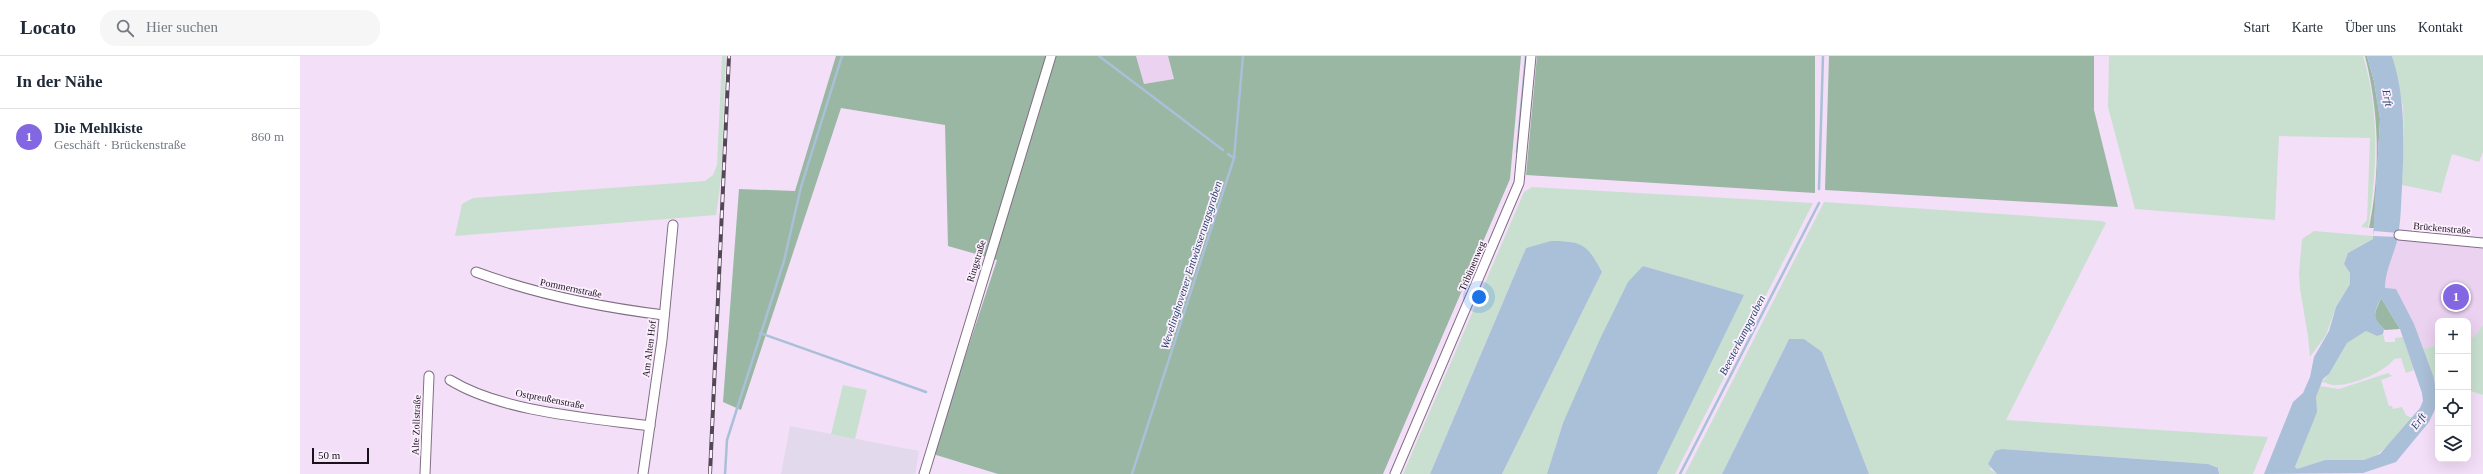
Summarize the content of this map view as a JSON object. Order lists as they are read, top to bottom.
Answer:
{
  "streets": {
    "street": [
      "Brückenstraße",
      "Ringstraße",
      "Tribünenweg",
      "Pommernstraße",
      "Am Alten Hof",
      "Ostpreußenstraße",
      "Alte Zollstraße"
    ]
  },
  "crossings": [
    ["Pommernstraße", "Am Alten Hof"],
    ["Am Alten Hof", "Ostpreußenstraße"]
  ],
  "water": ["Erft", "Wevelinghovener Entwässerungsgraben", "Beesterkampgraben"],
  "scale_bar": "50 m",
  "page": {
    "header": "Locato",
    "search": "Hier suchen",
    "nav": [
      "Start",
      "Karte",
      "Über uns",
      "Kontakt"
    ],
    "heading": "In der Nähe",
    "list": [
      {
        "mark": "1",
        "name": "Die Mehlkiste",
        "note": "Geschäft · Brückenstraße",
        "value": "860 m"
      }
    ],
    "pins": "1",
    "map_buttons": ["+", "−"],
    "scale": "50 m"
  }
}
